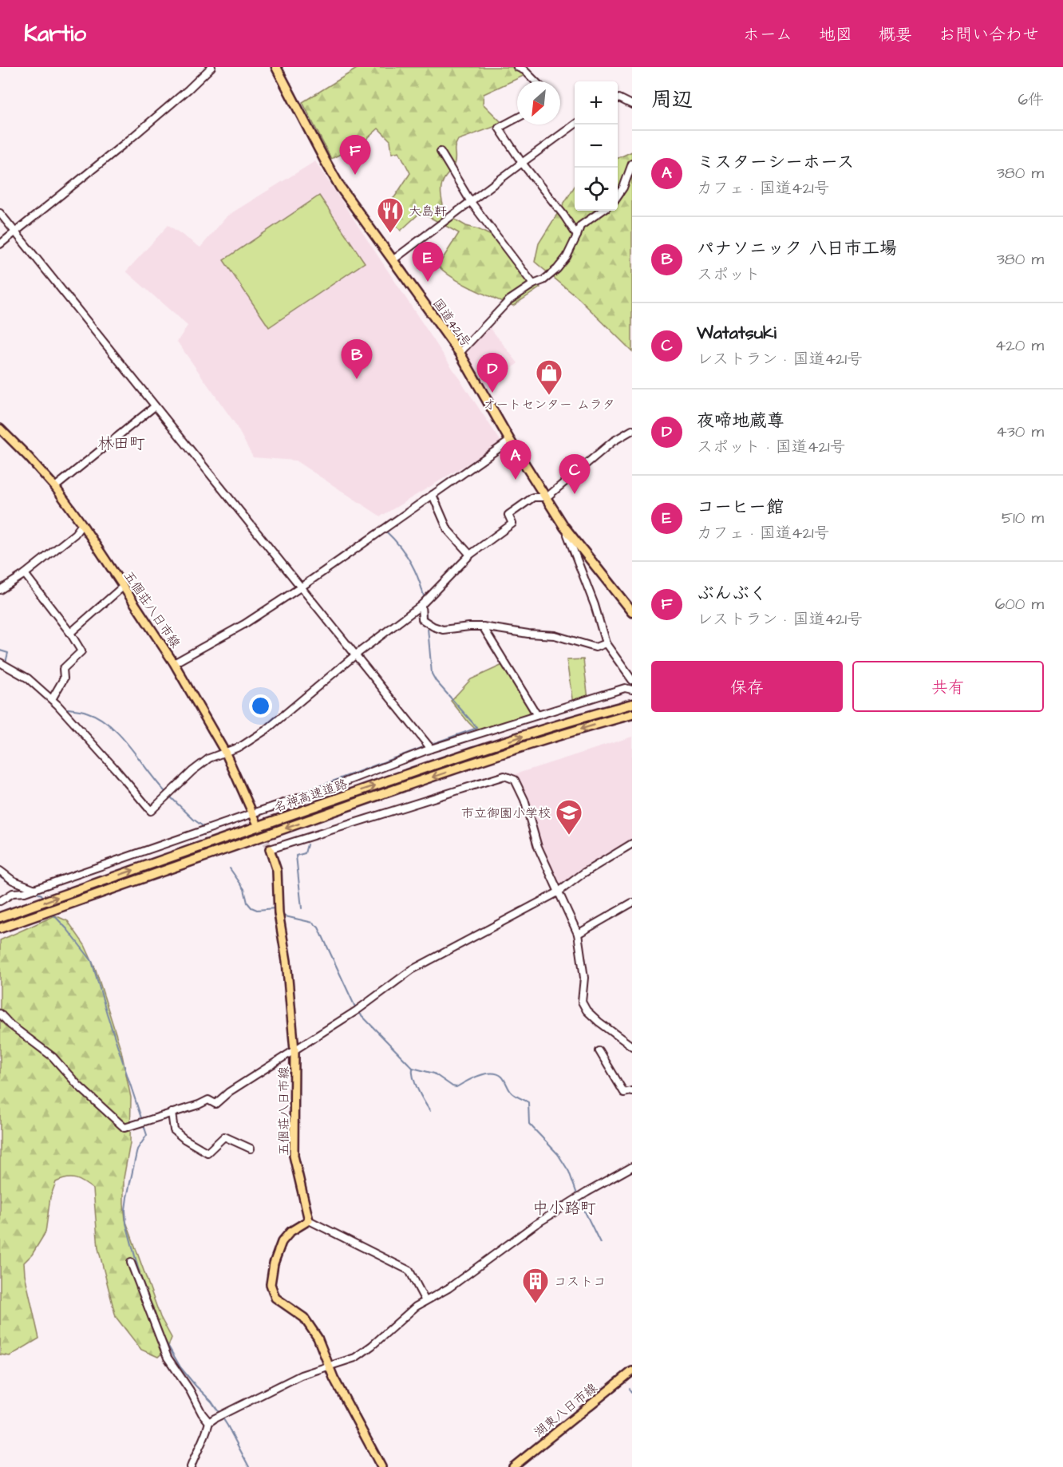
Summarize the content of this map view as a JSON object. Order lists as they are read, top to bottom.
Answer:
{
  "streets": {
    "highway": ["国道421号", "名神高速道路"],
    "main road": ["五個荘八日市線", "湖東八日市線"]
  },
  "districts": ["林田町", "中小路町"],
  "places": {
    "restaurant": ["大島軒"],
    "shop": ["オートセンター ムラタ"],
    "school or university": ["市立御園小学校"],
    "building": ["コストコ"]
  },
  "north": "bottom left",
  "page": {
    "header": "Kartio",
    "nav": [
      "ホーム",
      "地図",
      "概要",
      "お問い合わせ"
    ],
    "heading": ["周辺", "6件"],
    "map_buttons": ["+", "−"],
    "list": [
      {
        "mark": "A",
        "name": "ミスターシーホース",
        "note": "カフェ · 国道421号",
        "value": "380 m"
      },
      {
        "mark": "B",
        "name": "パナソニック 八日市工場",
        "note": "スポット",
        "value": "380 m"
      },
      {
        "mark": "C",
        "name": "Watatsuki",
        "note": "レストラン · 国道421号",
        "value": "420 m"
      },
      {
        "mark": "D",
        "name": "夜啼地蔵尊",
        "note": "スポット · 国道421号",
        "value": "430 m"
      },
      {
        "mark": "E",
        "name": "コーヒー館",
        "note": "カフェ · 国道421号",
        "value": "510 m"
      },
      {
        "mark": "F",
        "name": "ぶんぶく",
        "note": "レストラン · 国道421号",
        "value": "600 m"
      }
    ],
    "pins": [
      "F",
      "E",
      "B",
      "D",
      "A",
      "C"
    ],
    "buttons": ["保存", "共有"]
  }
}
